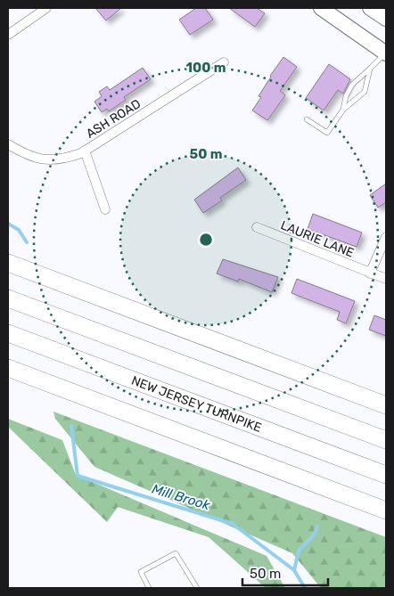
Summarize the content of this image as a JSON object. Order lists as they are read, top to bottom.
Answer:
{
  "streets": {
    "highway": ["NEW JERSEY TURNPIKE"],
    "street": ["ASH ROAD", "LAURIE LANE"]
  },
  "water": ["Mill Brook"],
  "scale_bar": "50 m",
  "rings": ["100 m", "50 m"]
}
